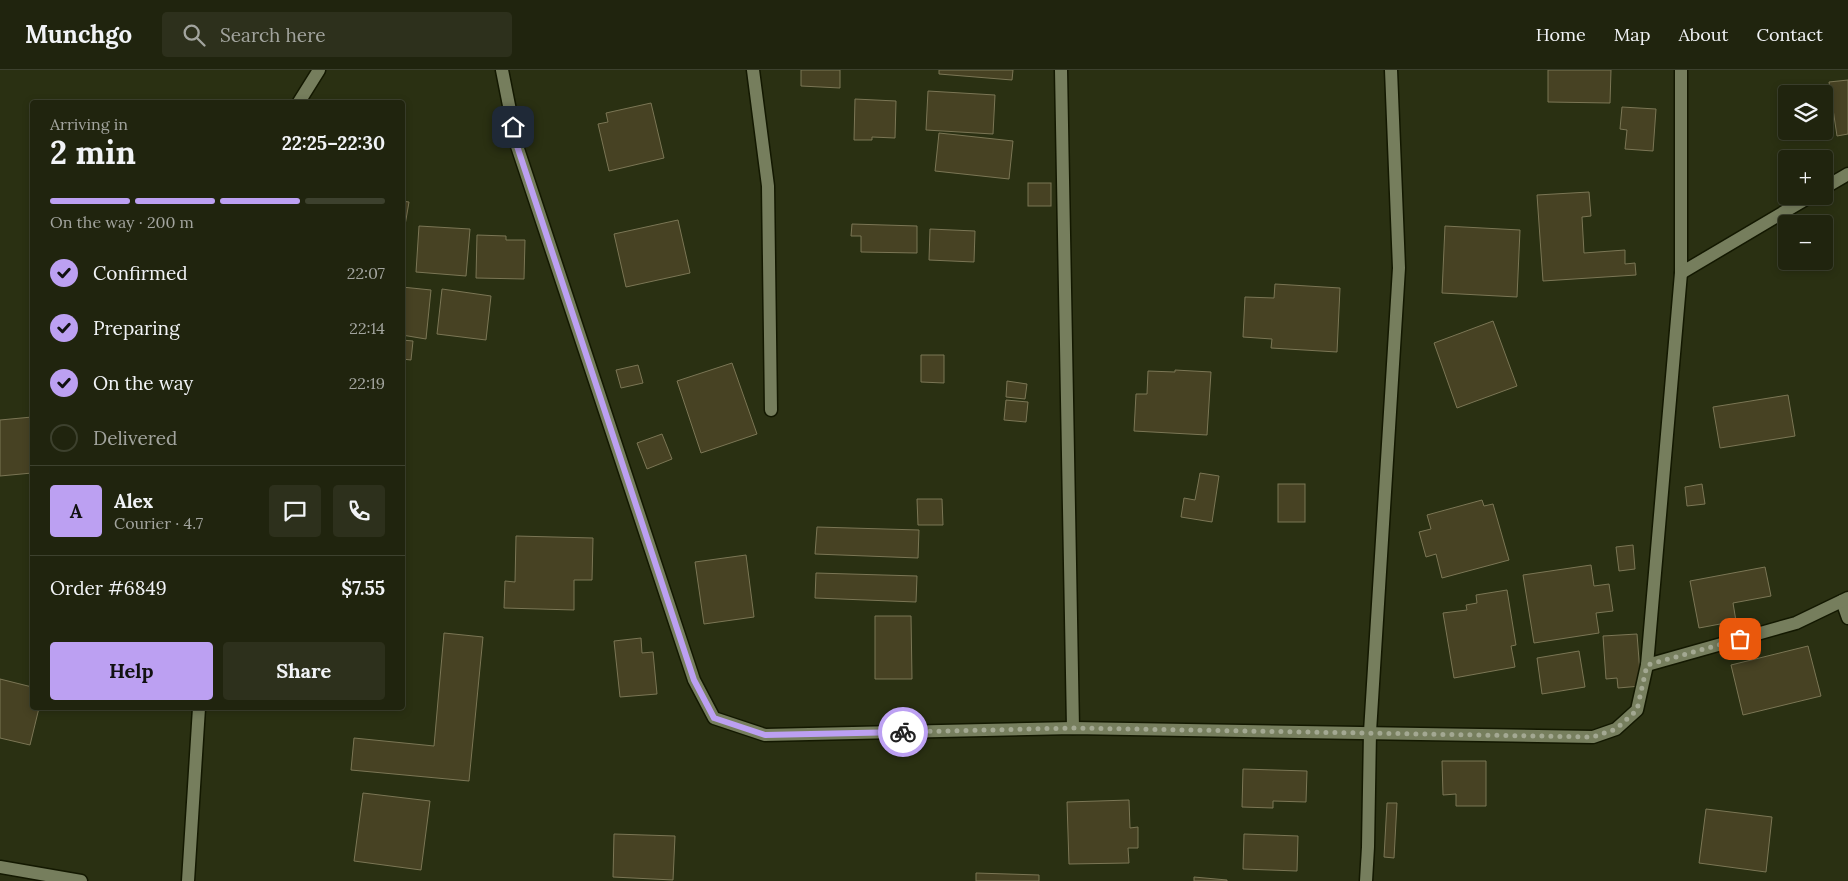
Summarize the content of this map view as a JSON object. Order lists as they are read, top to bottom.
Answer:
{
  "page": {
    "header": "Munchgo",
    "search": "Search here",
    "nav": [
      "Home",
      "Map",
      "About",
      "Contact"
    ],
    "map_buttons": ["+", "−"],
    "heading": ["2 min", "Arriving in", "22:25–22:30"],
    "panel": [
      "Alex",
      "Courier · 4.7",
      "Order #6849",
      "$7.55"
    ],
    "bar": "On the way · 200 m",
    "list": [
      ["Confirmed", "22:07"],
      ["Preparing", "22:14"],
      ["On the way", "22:19"],
      "Delivered"
    ],
    "round": "A",
    "buttons": ["Help", "Share"]
  }
}
